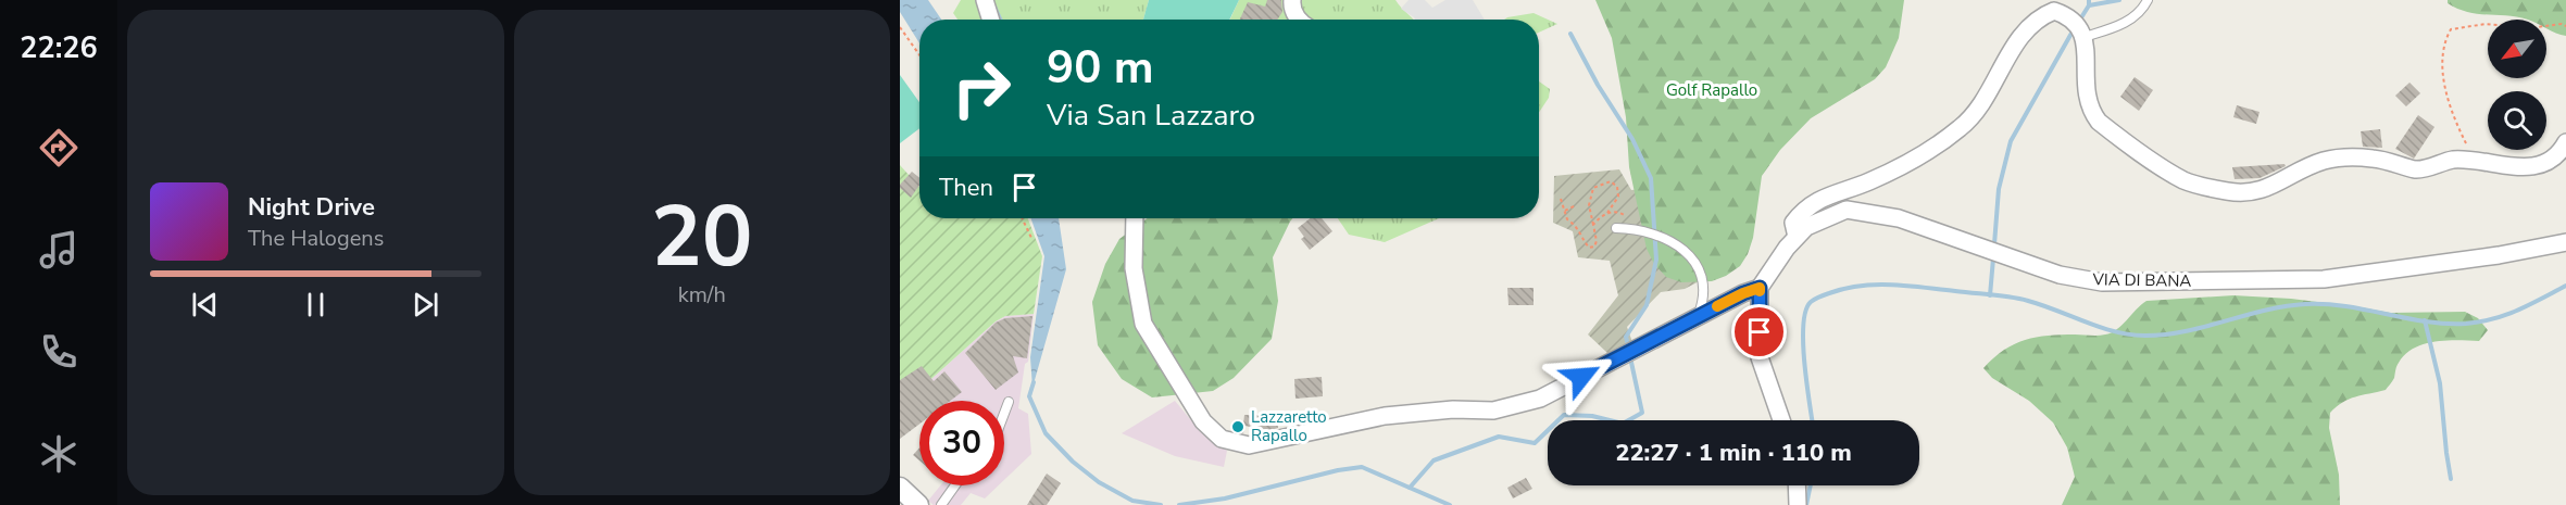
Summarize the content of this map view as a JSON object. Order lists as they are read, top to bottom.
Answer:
{
  "streets": {
    "street": ["VIA DI BANA"]
  },
  "parks": ["Golf Rapallo"],
  "places": ["Lazzaretto Rapallo"],
  "north": "bottom left",
  "page": {
    "tabs": "22:26",
    "tile": ["20", "km/h"],
    "turn": ["90 m", "Via San Lazzaro"],
    "then": "Then",
    "song": ["Night Drive", "The Halogens"],
    "limit": "30",
    "trip": "22:27 · 1 min · 110 m"
  }
}
